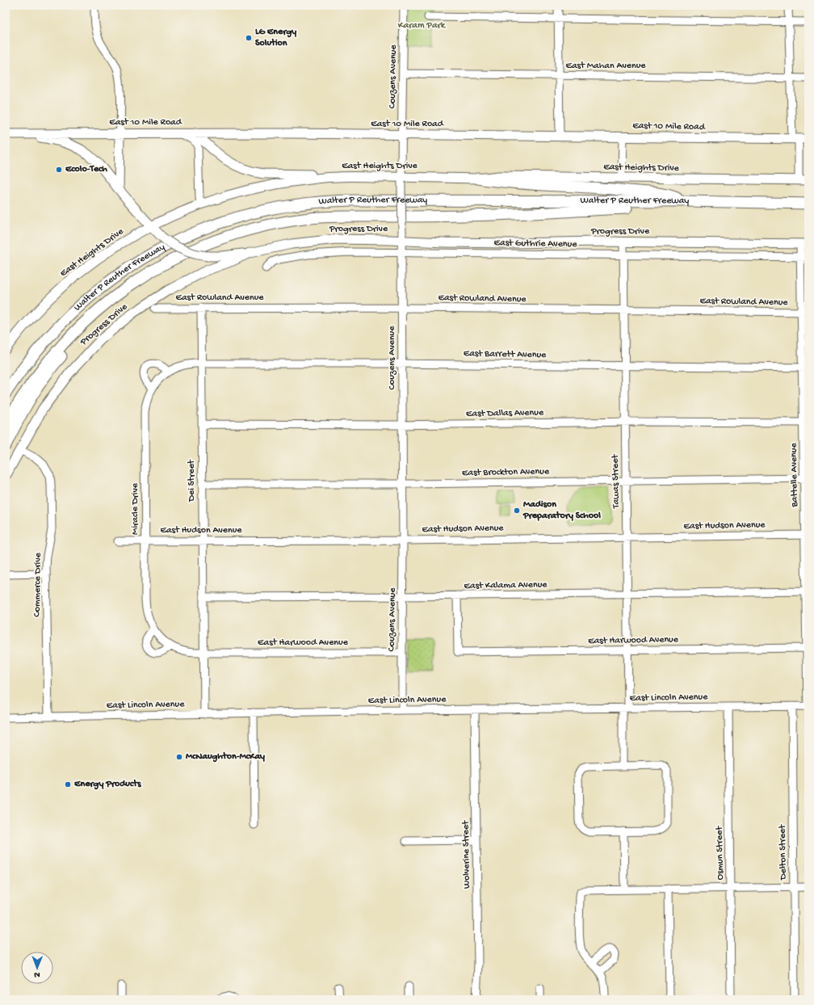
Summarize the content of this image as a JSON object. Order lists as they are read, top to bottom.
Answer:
{
  "streets": {
    "highway": ["Walter P Reuther Freeway"],
    "main road": ["East 10 Mile Road", "East Heights Drive", "Progress Drive"],
    "street": [
      "East Mahan Avenue",
      "Couzens Avenue",
      "East Guthrie Avenue",
      "East Rowland Avenue",
      "East Barrett Avenue",
      "East Dallas Avenue",
      "East Brockton Avenue",
      "Battelle Avenue",
      "Dei Street",
      "Tawas Street",
      "Miracle Drive",
      "East Hudson Avenue",
      "Commerce Drive",
      "East Kalama Avenue",
      "East Harwood Avenue",
      "East Lincoln Avenue",
      "Delton Street",
      "Osmun Street",
      "Wolverine Street"
    ]
  },
  "crossings": [
    ["East Mahan Avenue", "Couzens Avenue"],
    ["Couzens Avenue", "East 10 Mile Road"],
    ["Couzens Avenue", "East Heights Drive"],
    ["Couzens Avenue", "Progress Drive"],
    ["Couzens Avenue", "East Guthrie Avenue"],
    ["Couzens Avenue", "East Rowland Avenue"],
    ["Couzens Avenue", "East Barrett Avenue"],
    ["Couzens Avenue", "East Dallas Avenue"],
    ["Couzens Avenue", "East Brockton Avenue"],
    ["Couzens Avenue", "East Hudson Avenue"],
    ["Couzens Avenue", "East Kalama Avenue"],
    ["Couzens Avenue", "East Harwood Avenue"],
    ["Couzens Avenue", "East Lincoln Avenue"],
    ["East 10 Mile Road", "East Heights Drive"],
    ["Progress Drive", "Battelle Avenue"],
    ["Progress Drive", "Tawas Street"],
    ["Progress Drive", "Commerce Drive"],
    ["East Guthrie Avenue", "Battelle Avenue"],
    ["East Guthrie Avenue", "Tawas Street"],
    ["East Rowland Avenue", "Battelle Avenue"],
    ["East Rowland Avenue", "Dei Street"],
    ["East Rowland Avenue", "Tawas Street"],
    ["East Barrett Avenue", "Battelle Avenue"],
    ["East Barrett Avenue", "Dei Street"],
    ["East Barrett Avenue", "Tawas Street"],
    ["East Barrett Avenue", "Miracle Drive"],
    ["East Dallas Avenue", "Battelle Avenue"],
    ["East Dallas Avenue", "Dei Street"],
    ["East Dallas Avenue", "Tawas Street"],
    ["East Brockton Avenue", "Battelle Avenue"],
    ["East Brockton Avenue", "Dei Street"],
    ["East Brockton Avenue", "Tawas Street"],
    ["Battelle Avenue", "East Hudson Avenue"],
    ["Battelle Avenue", "East Kalama Avenue"],
    ["Battelle Avenue", "East Harwood Avenue"],
    ["Battelle Avenue", "East Lincoln Avenue"],
    ["Dei Street", "Miracle Drive"],
    ["Dei Street", "East Hudson Avenue"],
    ["Dei Street", "East Kalama Avenue"],
    ["Dei Street", "East Harwood Avenue"],
    ["Dei Street", "East Lincoln Avenue"],
    ["Tawas Street", "East Hudson Avenue"],
    ["Tawas Street", "East Kalama Avenue"],
    ["Tawas Street", "East Harwood Avenue"],
    ["Tawas Street", "East Lincoln Avenue"],
    ["Miracle Drive", "East Hudson Avenue"],
    ["Miracle Drive", "East Harwood Avenue"],
    ["Commerce Drive", "East Lincoln Avenue"],
    ["East Kalama Avenue", "East Harwood Avenue"],
    ["East Lincoln Avenue", "Delton Street"],
    ["East Lincoln Avenue", "Osmun Street"],
    ["East Lincoln Avenue", "Wolverine Street"]
  ],
  "parks": ["Karam Park"],
  "places": [
    "LG Energy Solution",
    "Ecolo-Tech",
    "Madison Preparatory School",
    "McNaughton-McKay",
    "Energy Products"
  ],
  "north": "bottom"
}
